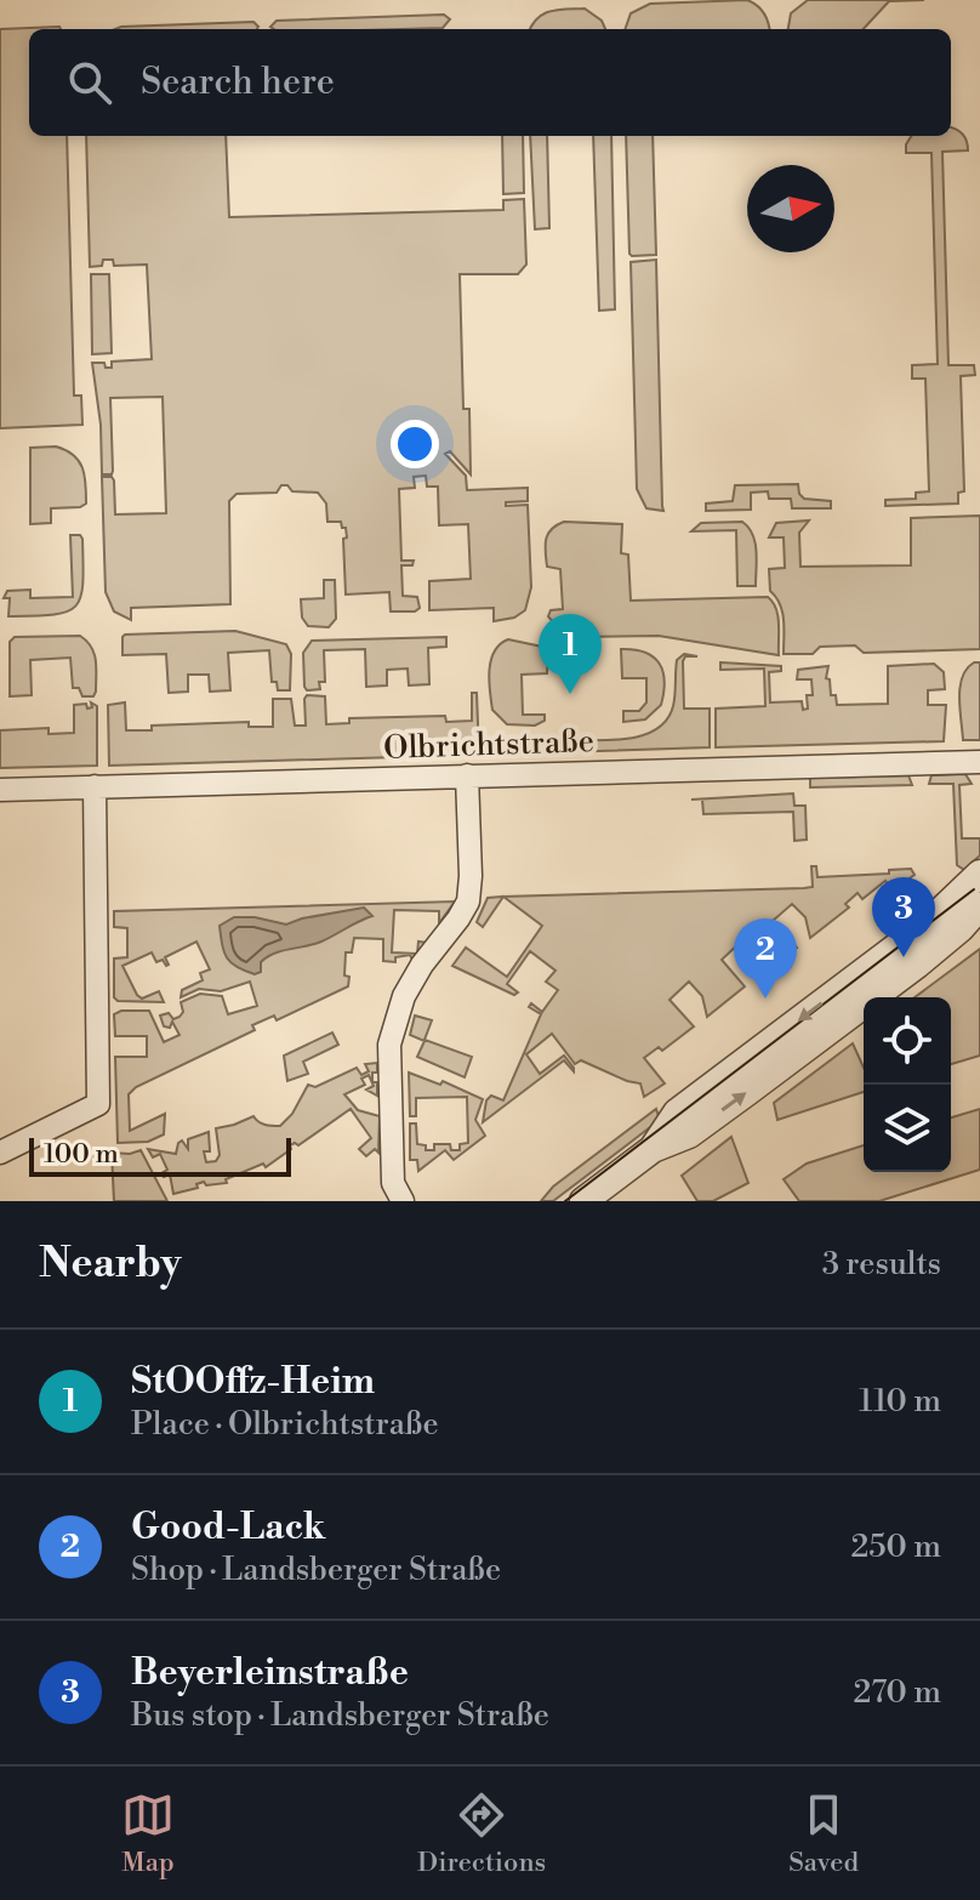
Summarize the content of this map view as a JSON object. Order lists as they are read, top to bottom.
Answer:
{
  "streets": {
    "street": ["Olbrichtstraße"]
  },
  "scale_bar": "100 m",
  "north": "right",
  "page": {
    "search": "Search here",
    "pins": ["1", "3", "2"],
    "scale": "100 m",
    "heading": ["Nearby", "3 results"],
    "list": [
      {
        "mark": "1",
        "name": "StOOffz-Heim",
        "note": "Place · Olbrichtstraße",
        "value": "110 m"
      },
      {
        "mark": "2",
        "name": "Good-Lack",
        "note": "Shop · Landsberger Straße",
        "value": "250 m"
      },
      {
        "mark": "3",
        "name": "Beyerleinstraße",
        "note": "Bus stop · Landsberger Straße",
        "value": "270 m"
      }
    ],
    "nav": ["Map", "Directions", "Saved"]
  }
}
